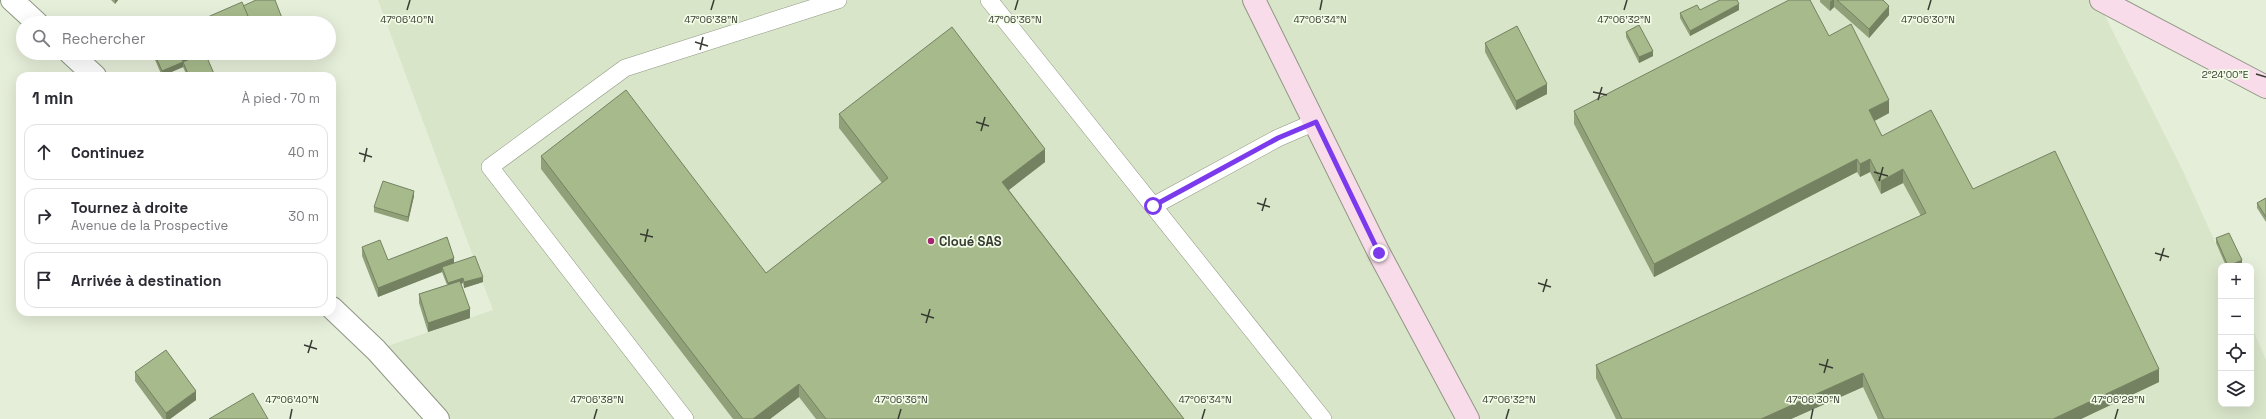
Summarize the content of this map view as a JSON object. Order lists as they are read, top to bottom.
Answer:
{
  "places": ["Cloué SAS"],
  "page": {
    "search": "Rechercher",
    "heading": ["1 min", "À pied · 70 m"],
    "list": [
      ["Continuez", "40 m"],
      ["Tournez à droite", "Avenue de la Prospective", "30 m"],
      "Arrivée à destination"
    ],
    "map_buttons": ["+", "−"]
  },
  "coordinates": [
    "47°06'40\"N",
    "47°06'38\"N",
    "47°06'36\"N",
    "47°06'34\"N",
    "47°06'32\"N",
    "47°06'30\"N",
    "2°24'00\"E",
    "47°06'28\"N"
  ]
}
